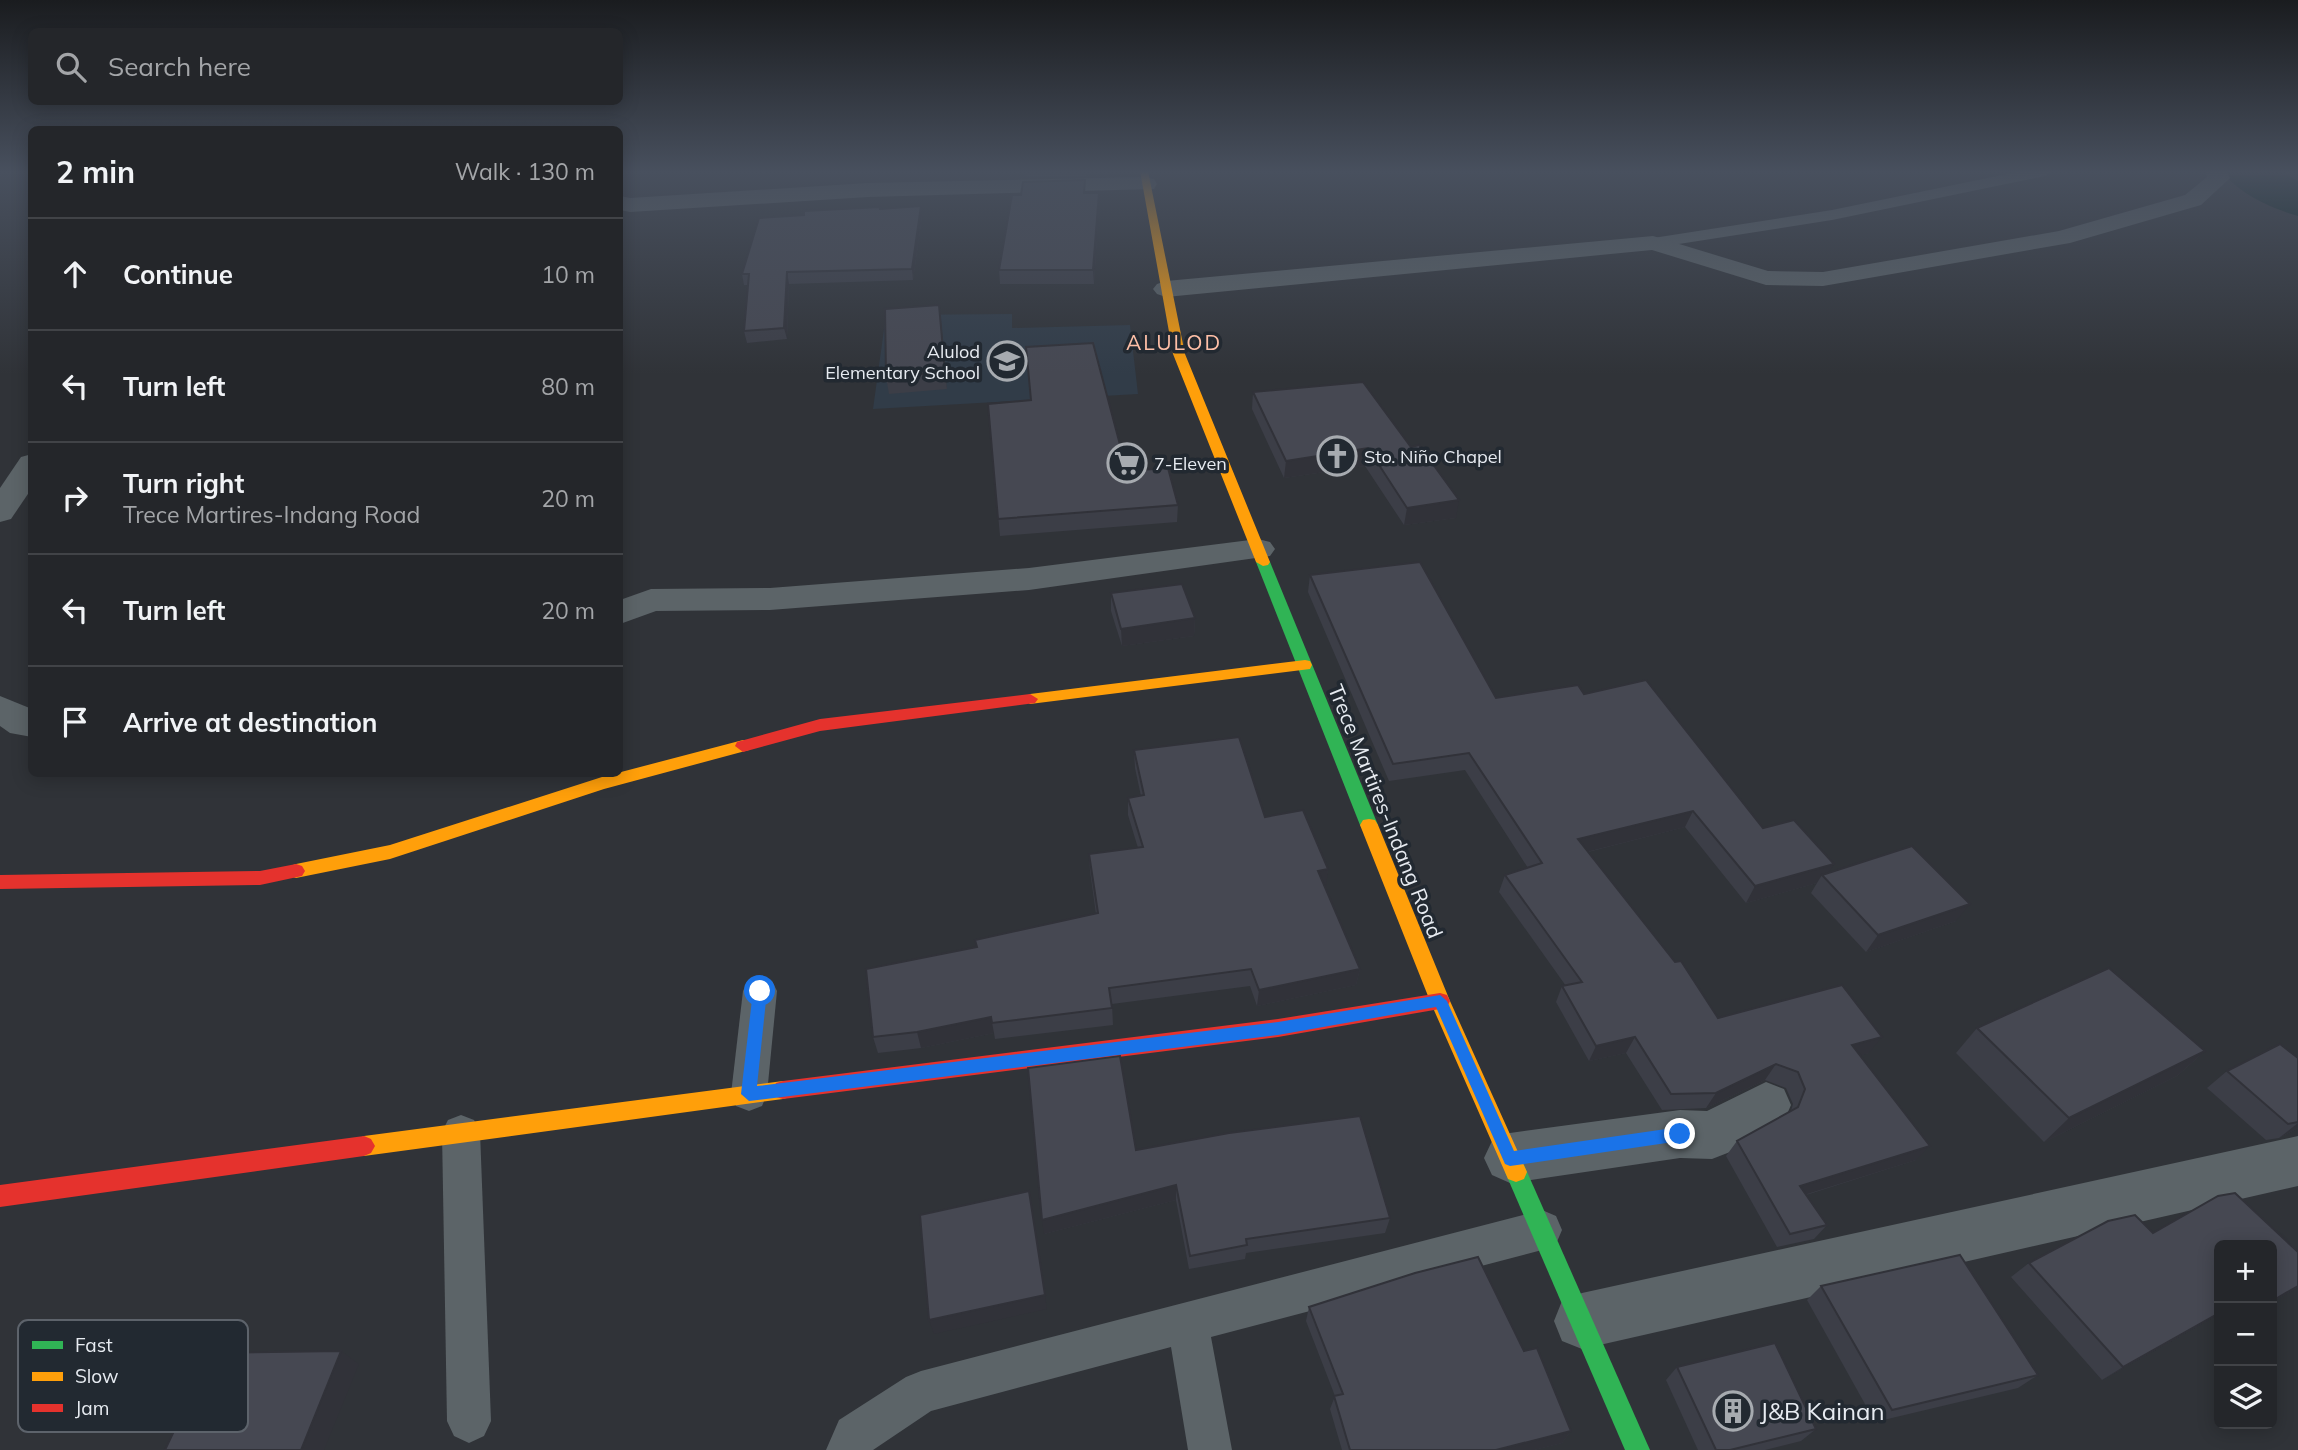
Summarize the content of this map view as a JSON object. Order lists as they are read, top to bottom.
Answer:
{
  "streets": {
    "street": ["Trece Martires-Indang Road"]
  },
  "districts": ["ALULOD"],
  "places": {
    "school or university": ["Alulod Elementary School"],
    "church": ["Sto. Niño Chapel"],
    "supermarket": ["7-Eleven"],
    "building": ["J&B Kainan"]
  },
  "legend": ["Fast", "Slow", "Jam"],
  "page": {
    "search": "Search here",
    "heading": ["2 min", "Walk · 130 m"],
    "list": [
      ["Continue", "10 m"],
      ["Turn left", "80 m"],
      ["Turn right", "Trece Martires-Indang Road", "20 m"],
      ["Turn left", "20 m"],
      "Arrive at destination"
    ],
    "map_buttons": ["+", "−"]
  }
}
